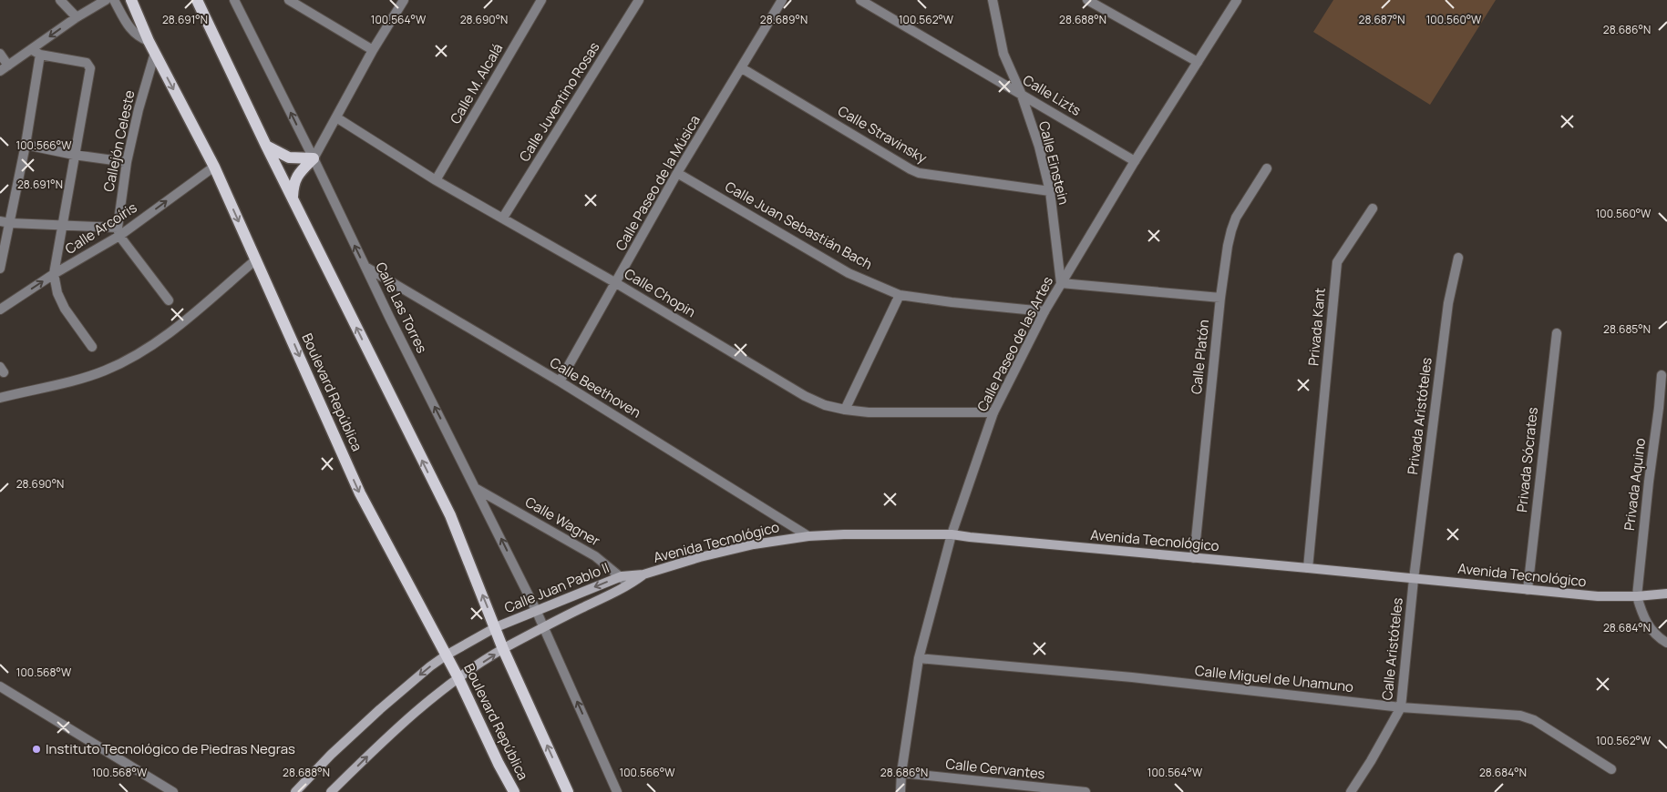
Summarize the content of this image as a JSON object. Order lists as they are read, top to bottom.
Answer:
{
  "streets": {
    "main road": ["Boulevard República", "Avenida Tecnológico", "Calle Juan Pablo II"],
    "street": [
      "Calle M. Alcalá",
      "Calle Lizts",
      "Calle Juventino Rosas",
      "Calle Stravinsky",
      "Callejón Celeste",
      "Calle Einstein",
      "Calle Paseo de la Música",
      "Calle Juan Sebastián Bach",
      "Calle Arcoíris",
      "Calle Chopin",
      "Calle Las Torres",
      "Privada Kant",
      "Calle Paseo de las Artes",
      "Calle Platón",
      "Calle Beethoven",
      "Privada Aristóteles",
      "Privada Sócrates",
      "Privada Aquino",
      "Calle Wagner",
      "Calle Aristóteles",
      "Calle Miguel de Unamuno",
      "Calle Cervantes"
    ]
  },
  "crossings": [
    ["Calle M. Alcalá", "Calle Chopin"],
    ["Calle Lizts", "Calle Einstein"],
    ["Calle Lizts", "Calle Paseo de las Artes"],
    ["Calle Juventino Rosas", "Calle Chopin"],
    ["Calle Stravinsky", "Calle Einstein"],
    ["Calle Stravinsky", "Calle Paseo de la Música"],
    ["Callejón Celeste", "Calle Arcoíris"],
    ["Callejón Celeste", "Boulevard República"],
    ["Calle Einstein", "Calle Paseo de las Artes"],
    ["Calle Paseo de la Música", "Calle Juan Sebastián Bach"],
    ["Calle Paseo de la Música", "Calle Chopin"],
    ["Calle Paseo de la Música", "Calle Beethoven"],
    ["Calle Juan Sebastián Bach", "Calle Paseo de las Artes"],
    ["Calle Arcoíris", "Boulevard República"],
    ["Calle Chopin", "Calle Paseo de las Artes"],
    ["Calle Las Torres", "Calle Beethoven"],
    ["Calle Las Torres", "Calle Wagner"],
    ["Calle Las Torres", "Calle Juan Pablo II"],
    ["Privada Kant", "Avenida Tecnológico"],
    ["Calle Paseo de las Artes", "Avenida Tecnológico"],
    ["Calle Paseo de las Artes", "Calle Miguel de Unamuno"],
    ["Calle Paseo de las Artes", "Calle Cervantes"],
    ["Calle Platón", "Avenida Tecnológico"],
    ["Calle Beethoven", "Avenida Tecnológico"],
    ["Boulevard República", "Calle Juan Pablo II"],
    ["Privada Aristóteles", "Avenida Tecnológico"],
    ["Privada Aristóteles", "Calle Aristóteles"],
    ["Privada Sócrates", "Avenida Tecnológico"],
    ["Privada Aquino", "Avenida Tecnológico"],
    ["Calle Wagner", "Calle Juan Pablo II"],
    ["Avenida Tecnológico", "Calle Juan Pablo II"],
    ["Avenida Tecnológico", "Calle Aristóteles"],
    ["Calle Aristóteles", "Calle Miguel de Unamuno"]
  ],
  "one_way": ["Calle Arcoíris", "Calle Las Torres"],
  "places": ["Instituto Tecnológico de Piedras Negras"],
  "coordinates": [
    "100.560°W",
    "28.691°N",
    "100.564°W",
    "28.690°N",
    "28.689°N",
    "100.562°W",
    "28.688°N",
    "28.687°N",
    "28.686°N",
    "100.566°W",
    "28.685°N",
    "28.684°N",
    "100.568°W"
  ]
}
